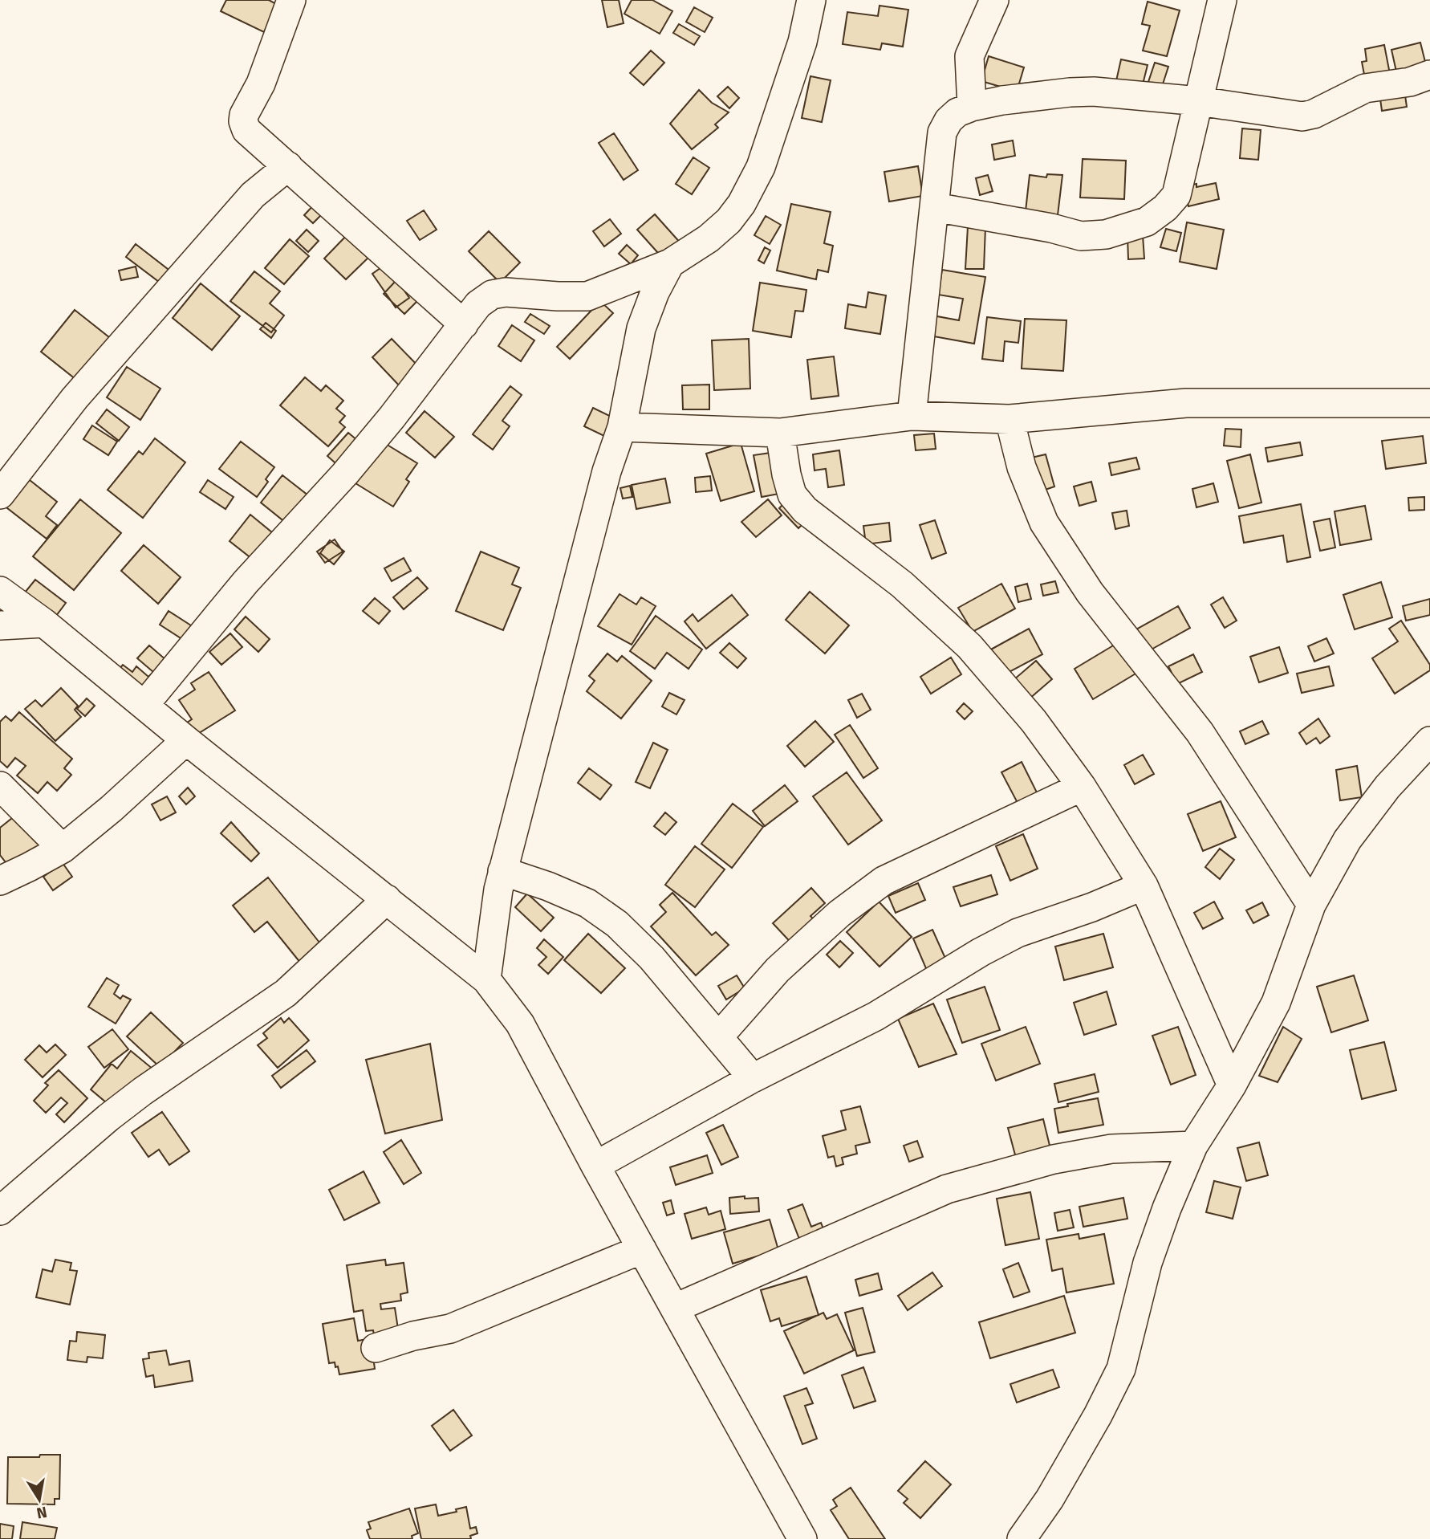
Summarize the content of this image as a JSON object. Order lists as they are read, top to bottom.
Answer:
{
  "north": "bottom"
}
